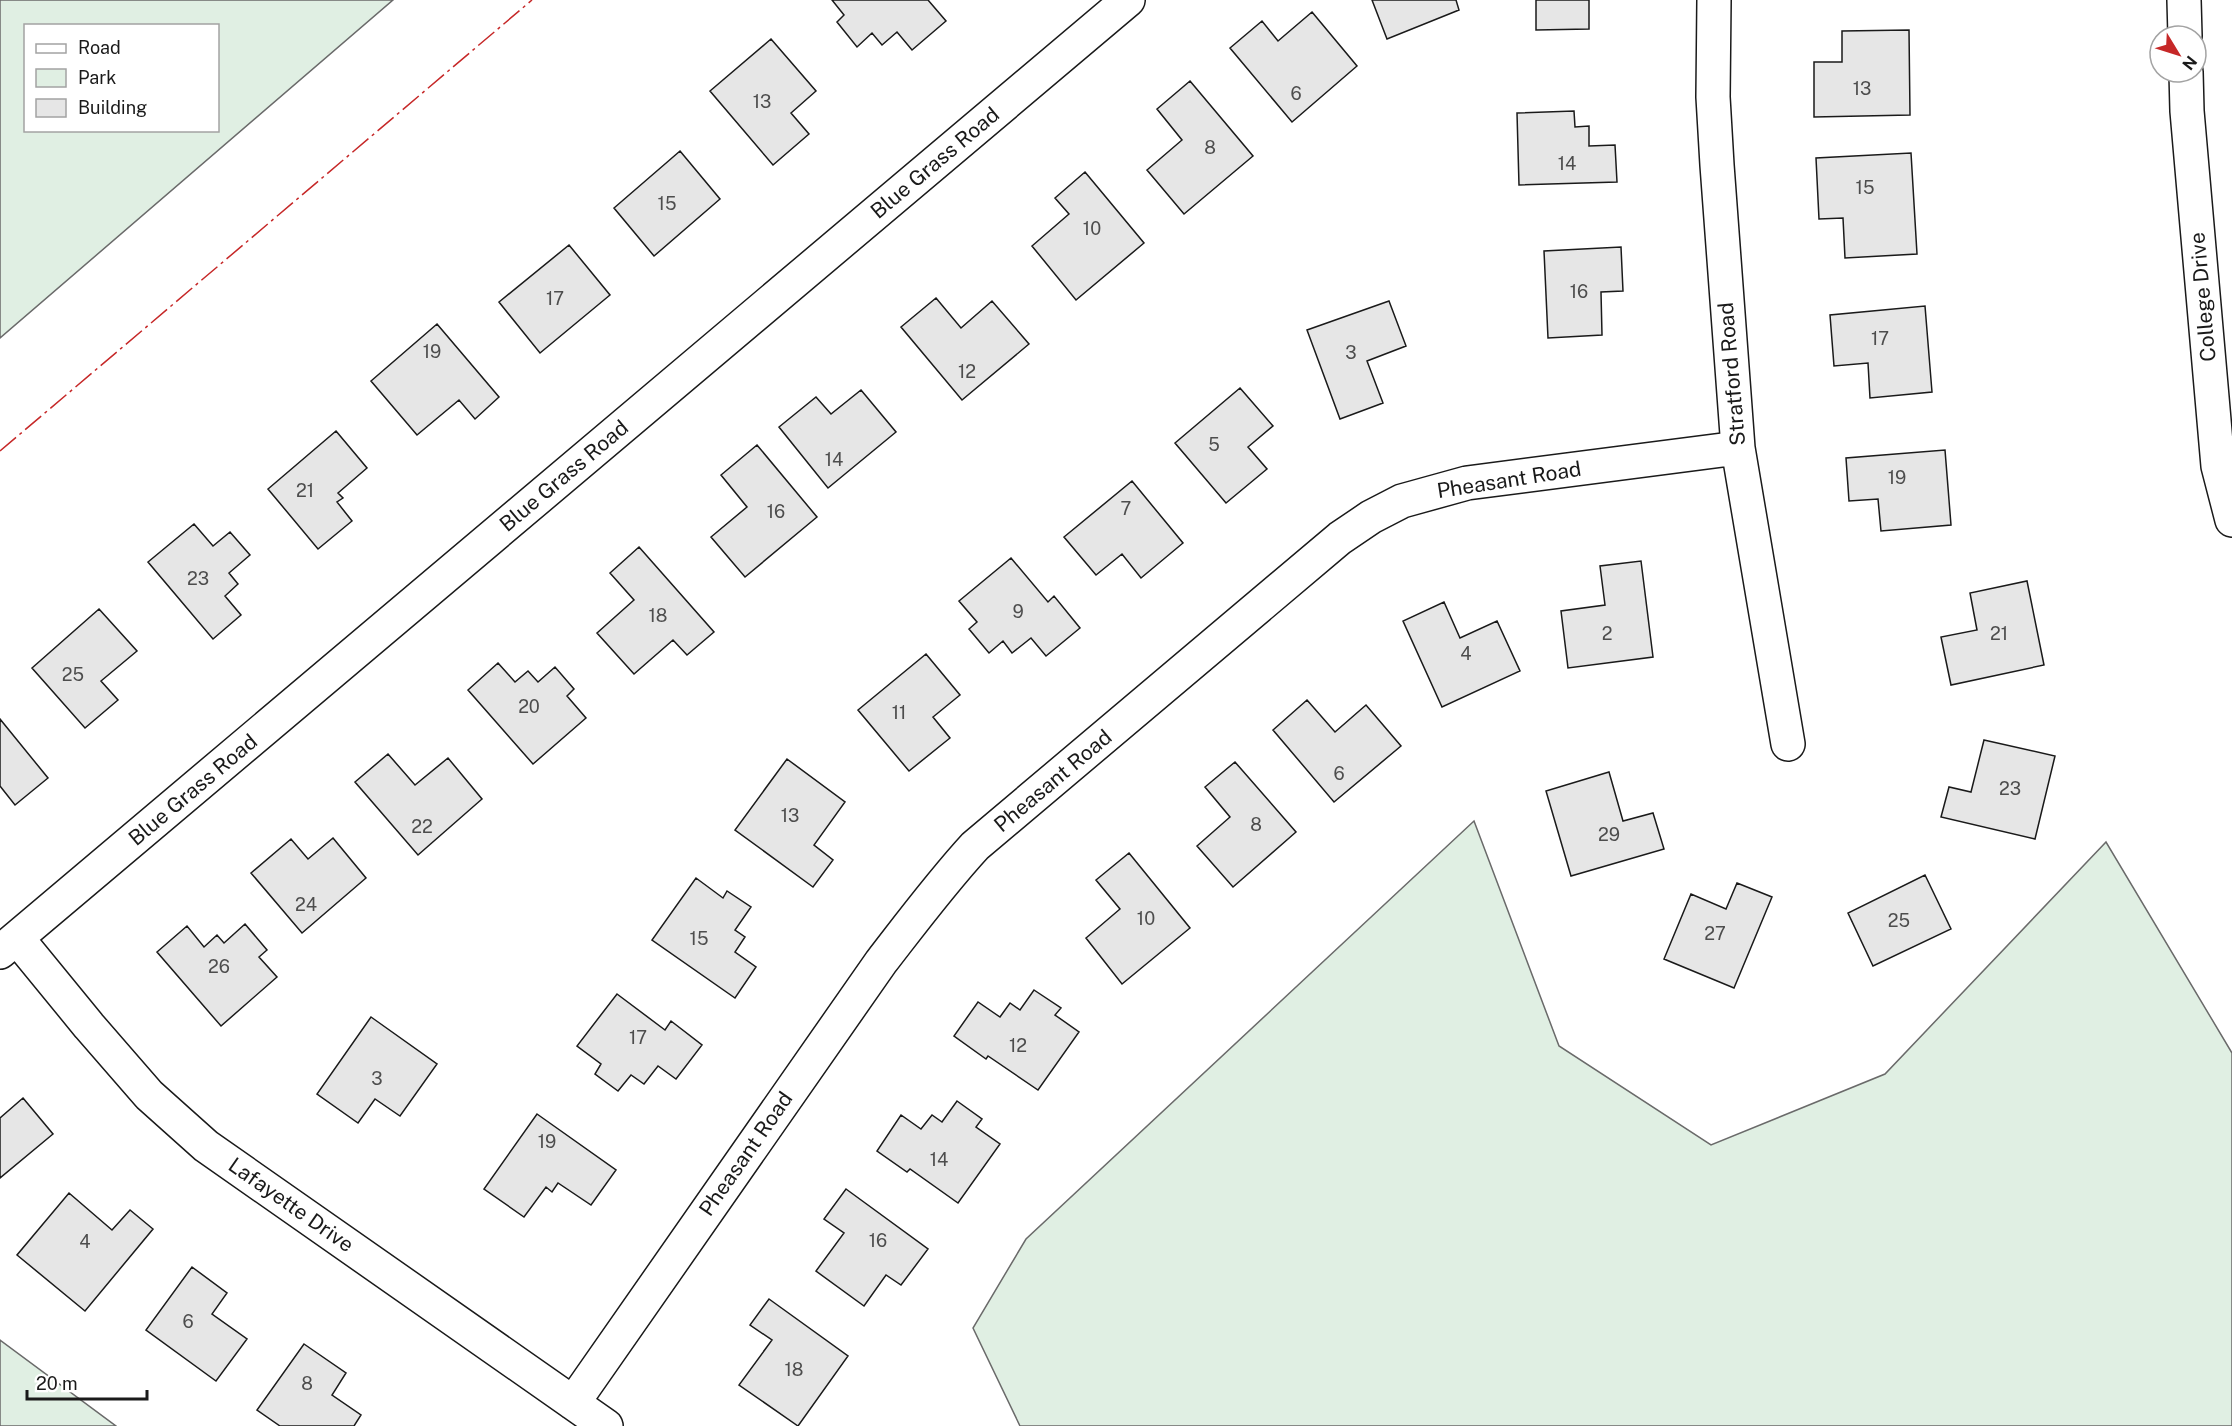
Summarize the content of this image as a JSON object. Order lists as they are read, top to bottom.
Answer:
{
  "streets": {
    "street": [
      "Blue Grass Road",
      "College Drive",
      "Stratford Road",
      "Pheasant Road",
      "Lafayette Drive"
    ]
  },
  "crossings": [
    ["Blue Grass Road", "Lafayette Drive"],
    ["Stratford Road", "Pheasant Road"],
    ["Pheasant Road", "Lafayette Drive"]
  ],
  "house_numbers": [
    "13",
    "6",
    "13",
    "8",
    "14",
    "15",
    "15",
    "10",
    "16",
    "17",
    "17",
    "19",
    "3",
    "12",
    "5",
    "14",
    "19",
    "21",
    "7",
    "16",
    "23",
    "9",
    "18",
    "2",
    "21",
    "4",
    "25",
    "20",
    "11",
    "6",
    "23",
    "13",
    "8",
    "22",
    "29",
    "24",
    "10",
    "25",
    "27",
    "15",
    "26",
    "17",
    "12",
    "3",
    "19",
    "14",
    "16",
    "4",
    "6",
    "18",
    "8"
  ],
  "legend": ["Road", "Park", "Building"],
  "scale_bar": "20 m",
  "north": "bottom right"
}
